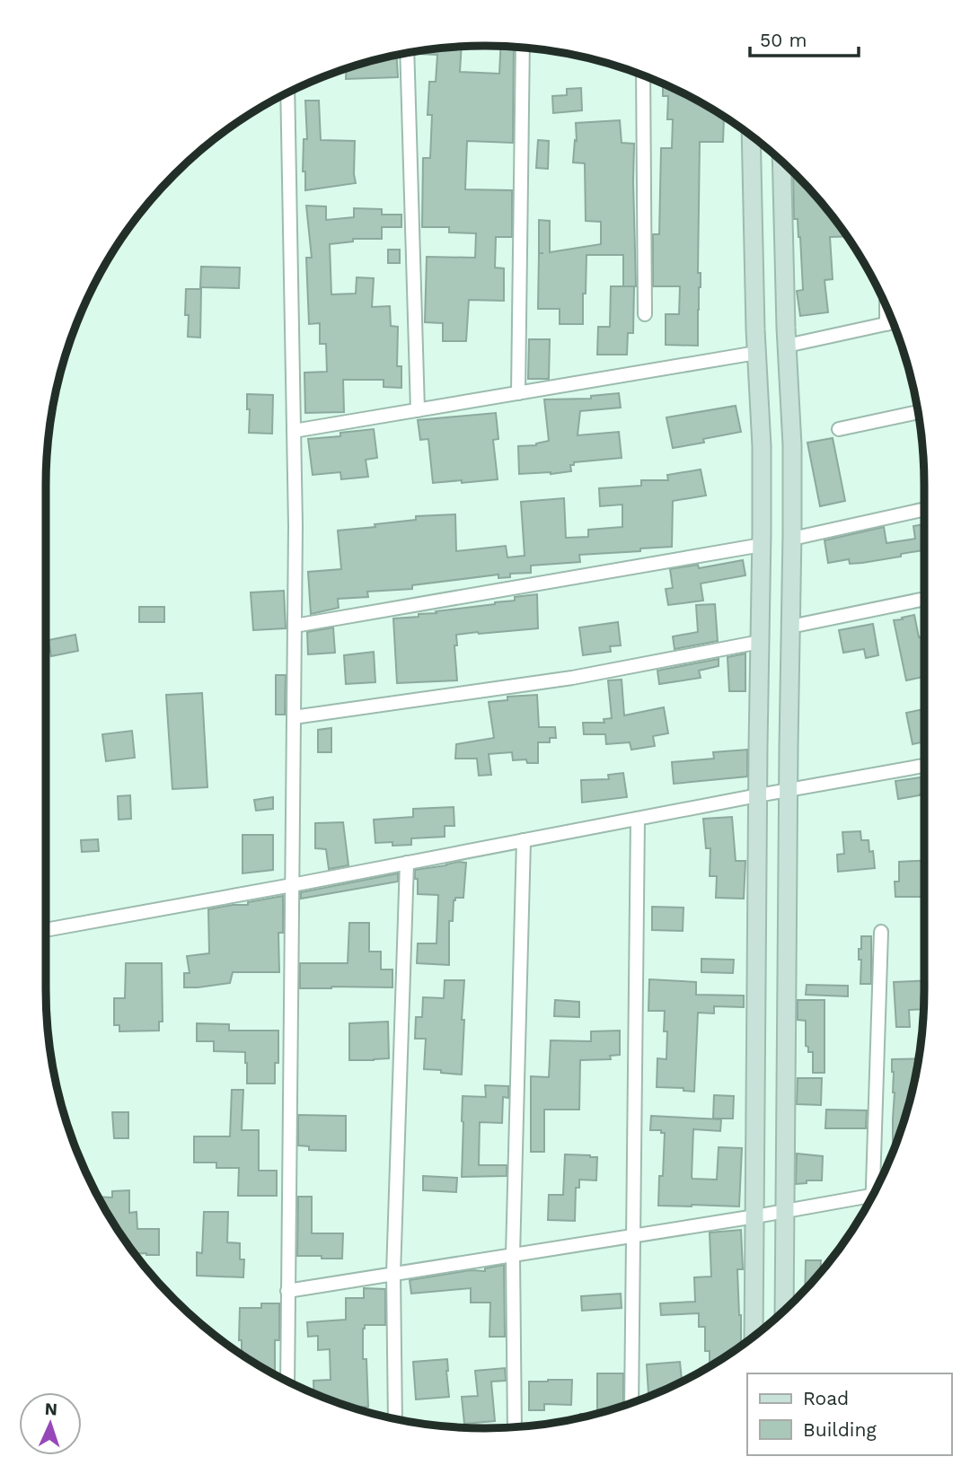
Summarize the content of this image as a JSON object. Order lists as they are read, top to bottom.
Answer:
{
  "legend": ["Road", "Building"],
  "scale_bar": "50 m",
  "north": "top"
}
